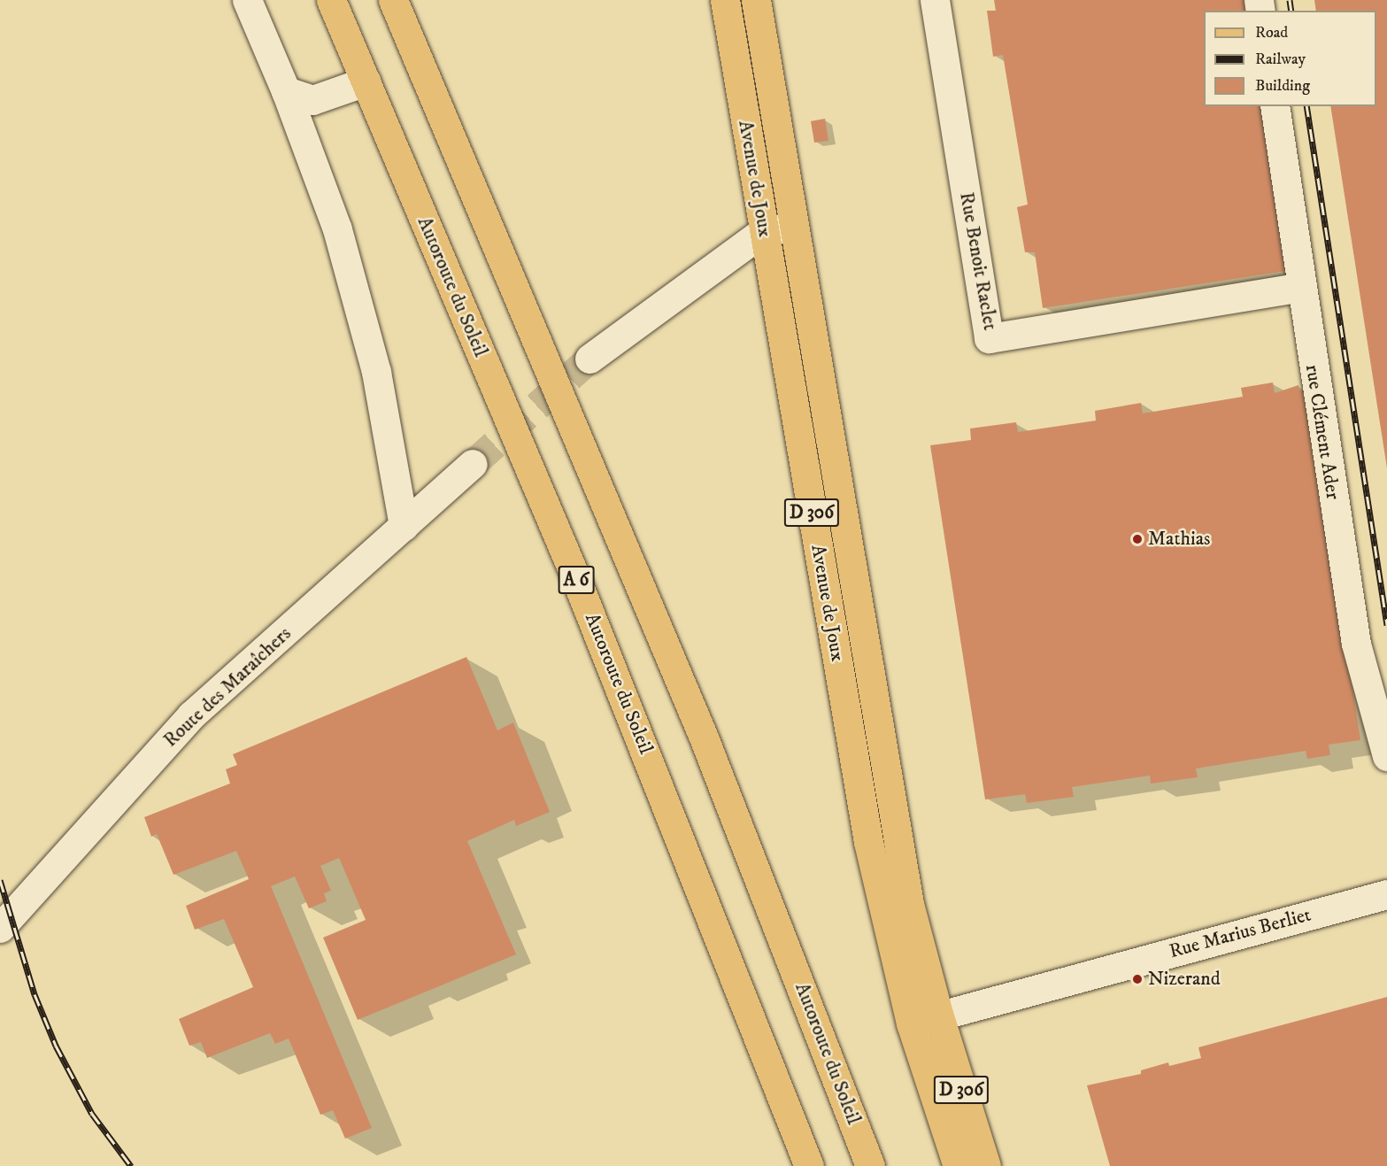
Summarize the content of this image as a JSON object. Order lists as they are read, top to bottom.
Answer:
{
  "streets": {
    "main road": [
      "Avenue de Joux",
      "Autoroute du Soleil",
      "D 306",
      "A 6"
    ],
    "street": [
      "Rue Benoit Raclet",
      "rue Clément Ader",
      "Route des Maraîchers",
      "Rue Marius Berliet"
    ]
  },
  "crossings": [
    ["Avenue de Joux", "Rue Marius Berliet"],
    ["Rue Benoit Raclet", "rue Clément Ader"]
  ],
  "places": ["Mathias", "Nizerand"],
  "legend": ["Road", "Railway", "Building"]
}
